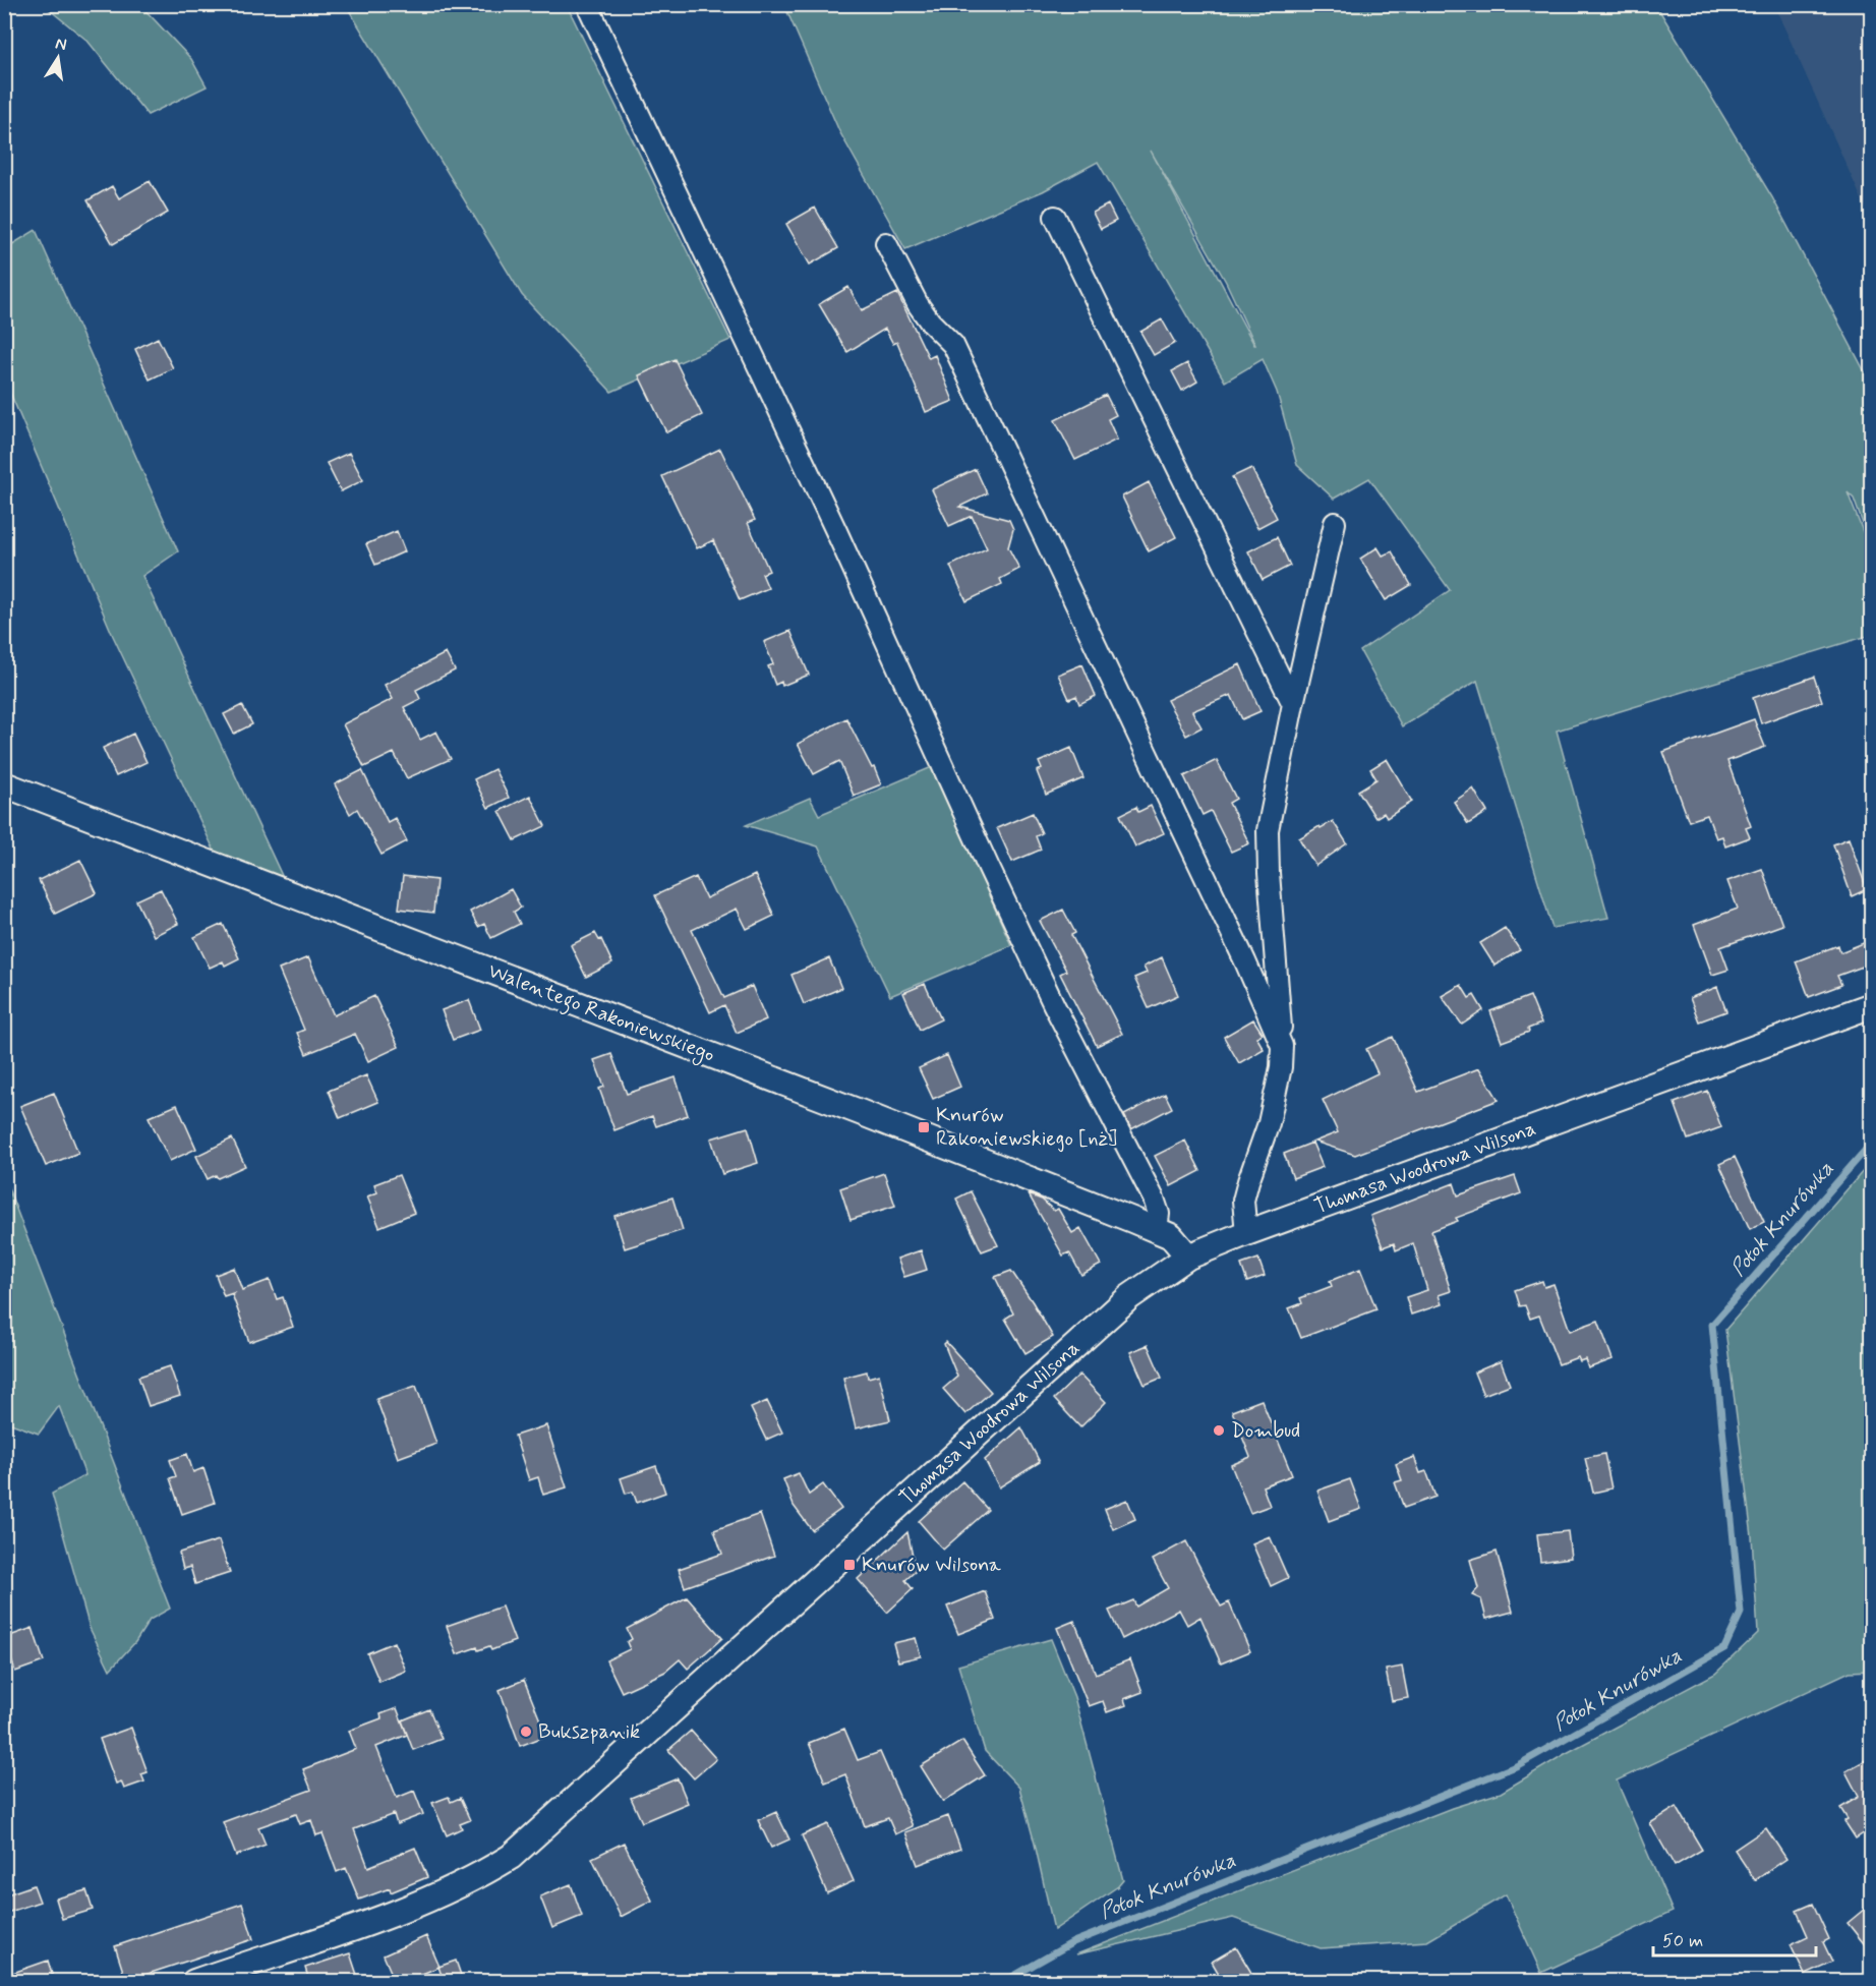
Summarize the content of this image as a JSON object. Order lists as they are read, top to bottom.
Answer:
{
  "streets": {
    "street": ["Walentego Rakoniewskiego", "Thomasa Woodrowa Wilsona"]
  },
  "crossings": [
    ["Walentego Rakoniewskiego", "Thomasa Woodrowa Wilsona"]
  ],
  "water": ["Potok Knurówka"],
  "places": {
    "transit": ["Knurów Rakoniewskiego [nż]", "Knurów Wilsona"],
    "other": ["Dombud", "Bukszpanik"]
  },
  "scale_bar": "50 m",
  "north": "top"
}
